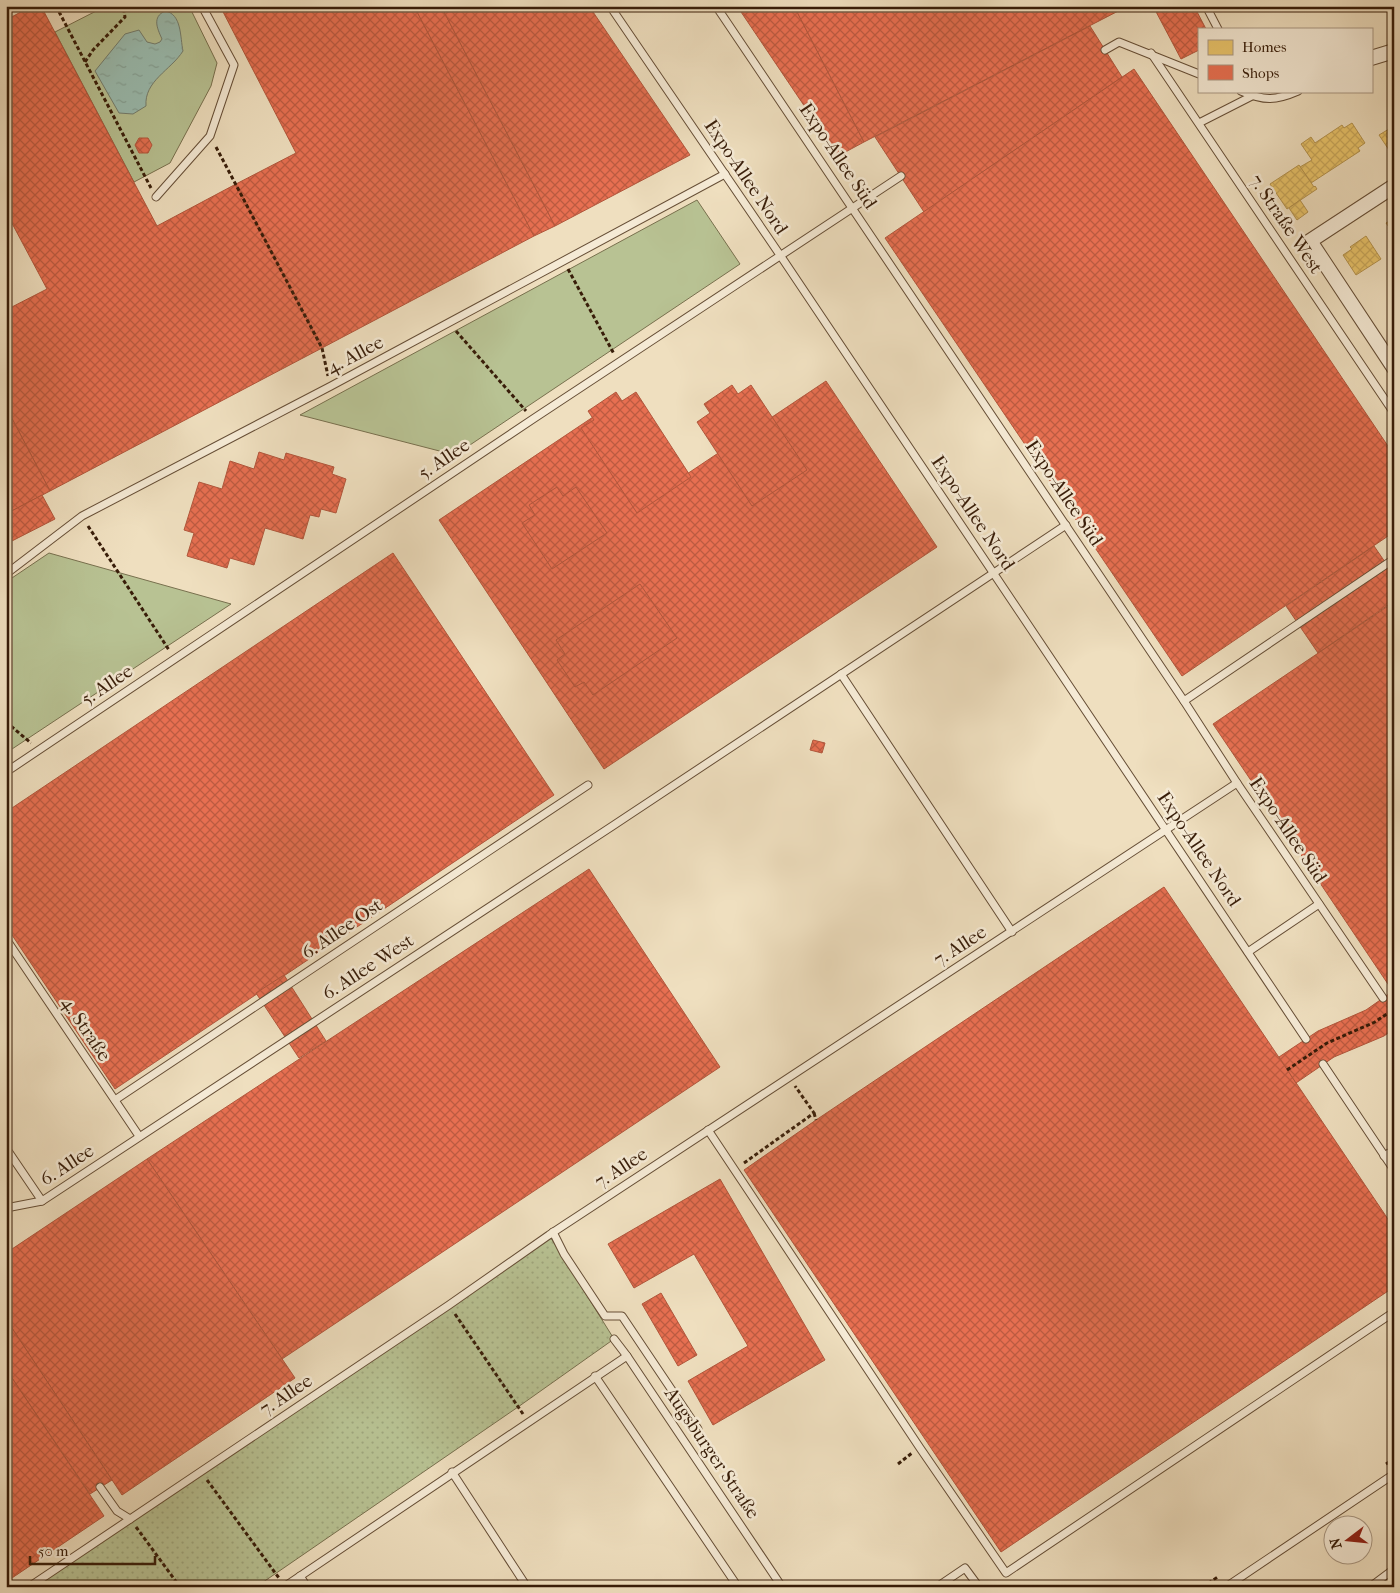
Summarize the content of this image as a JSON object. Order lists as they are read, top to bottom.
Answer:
{
  "streets": {
    "lane": [
      "Expo-Allee Süd",
      "Expo-Allee Nord",
      "7. Straße West",
      "4. Allee",
      "5. Allee",
      "6. Allee Ost",
      "7. Allee",
      "6. Allee West",
      "4. Straße",
      "6. Allee",
      "Augsburger Straße"
    ]
  },
  "crossings": [
    ["Expo-Allee Süd", "5. Allee"],
    ["Expo-Allee Süd", "7. Allee"],
    ["Expo-Allee Süd", "6. Allee West"],
    ["Expo-Allee Nord", "4. Allee"],
    ["Expo-Allee Nord", "5. Allee"],
    ["Expo-Allee Nord", "7. Allee"],
    ["Expo-Allee Nord", "6. Allee West"],
    ["6. Allee Ost", "4. Straße"],
    ["6. Allee West", "4. Straße"],
    ["6. Allee West", "6. Allee"],
    ["4. Straße", "6. Allee"]
  ],
  "legend": ["Homes", "Shops"],
  "scale_bar": "50 m",
  "north": "left"
}
